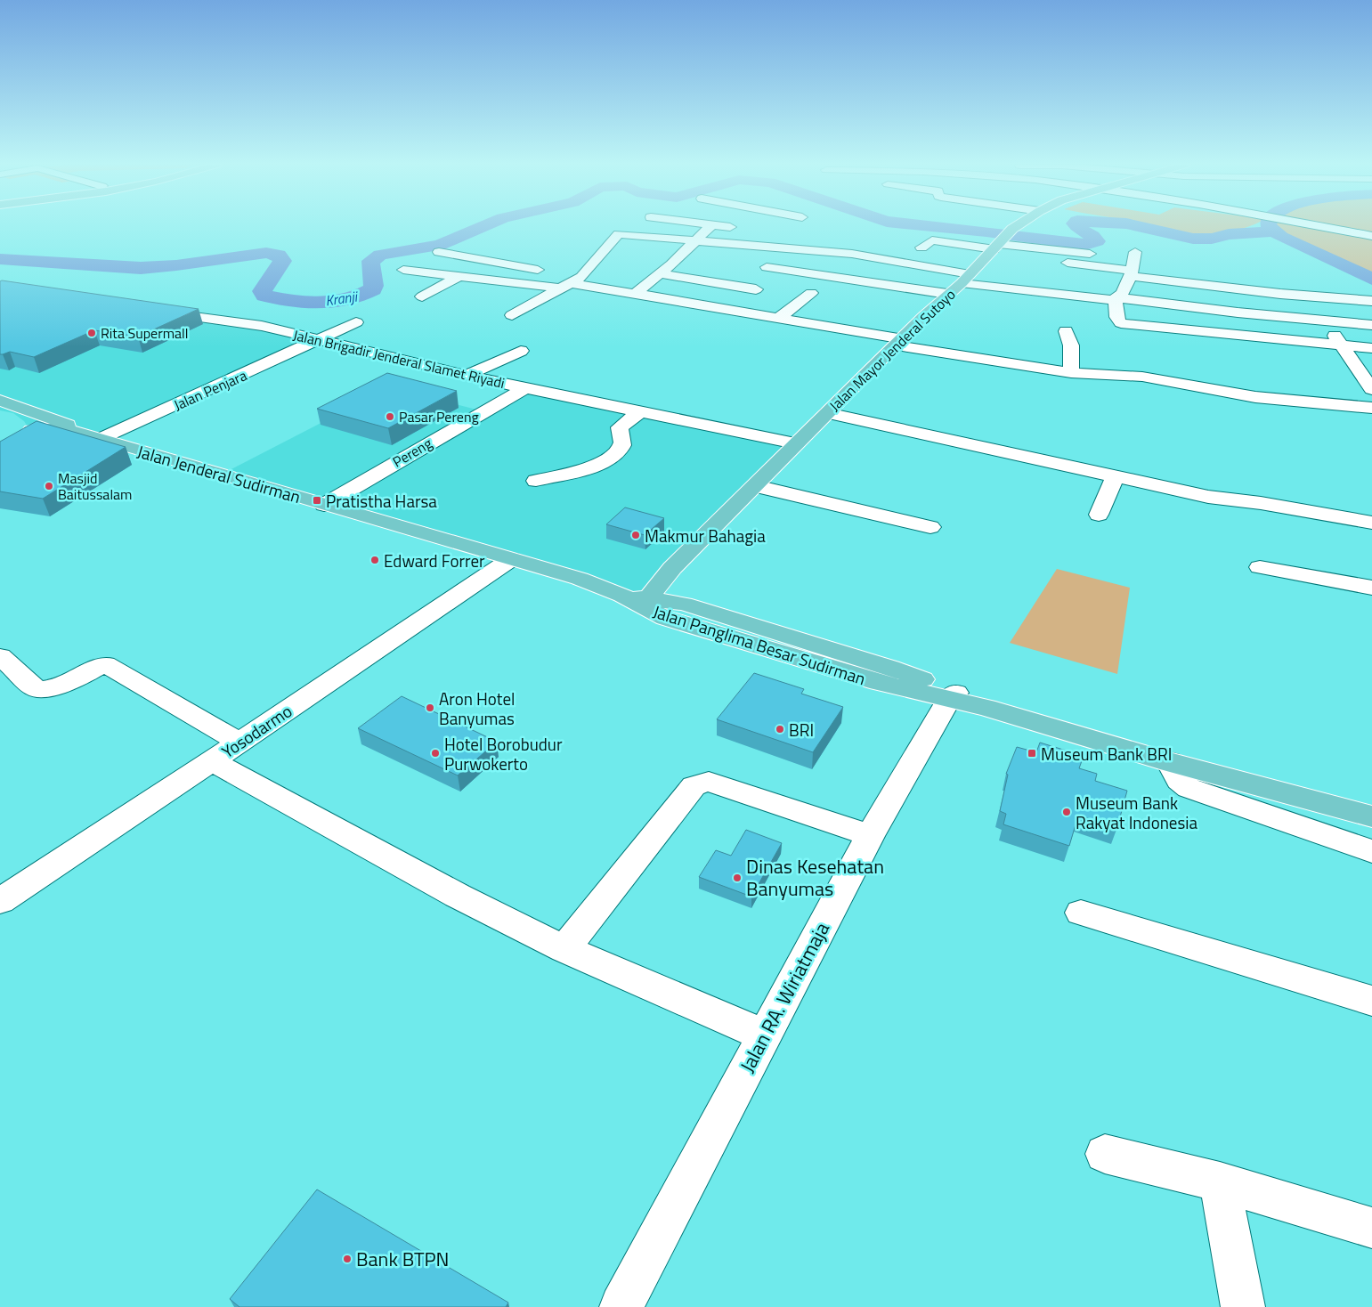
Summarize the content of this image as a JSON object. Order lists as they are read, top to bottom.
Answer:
{
  "streets": {
    "main road": ["Jalan Mayor Jenderal Sutoyo", "Jalan Jenderal Sudirman", "Jalan Panglima Besar Sudirman"],
    "street": [
      "Jalan Brigadir Jenderal Slamet Riyadi",
      "Jalan Penjara",
      "Pereng",
      "Yosodarmo",
      "Jalan RA. Wiriatmaja"
    ]
  },
  "crossings": [
    ["Jalan Mayor Jenderal Sutoyo", "Jalan Brigadir Jenderal Slamet Riyadi"],
    ["Jalan Mayor Jenderal Sutoyo", "Jalan Jenderal Sudirman"],
    ["Jalan Mayor Jenderal Sutoyo", "Jalan Panglima Besar Sudirman"],
    ["Jalan Brigadir Jenderal Slamet Riyadi", "Jalan Penjara"],
    ["Jalan Brigadir Jenderal Slamet Riyadi", "Pereng"],
    ["Jalan Penjara", "Jalan Jenderal Sudirman"],
    ["Pereng", "Jalan Jenderal Sudirman"],
    ["Jalan Jenderal Sudirman", "Jalan Panglima Besar Sudirman"],
    ["Jalan Jenderal Sudirman", "Yosodarmo"],
    ["Jalan Panglima Besar Sudirman", "Jalan RA. Wiriatmaja"]
  ],
  "water": ["Kranji"],
  "places": {
    "other": [
      "Rita Supermall",
      "Pasar Pereng",
      "Masjid Baitussalam",
      "Makmur Bahagia",
      "Edward Forrer",
      "Aron Hotel Banyumas",
      "BRI",
      "Hotel Borobudur Purwokerto",
      "Museum Bank Rakyat Indonesia",
      "Dinas Kesehatan Banyumas",
      "Bank BTPN"
    ],
    "transit": ["Pratistha Harsa", "Museum Bank BRI"]
  }
}
